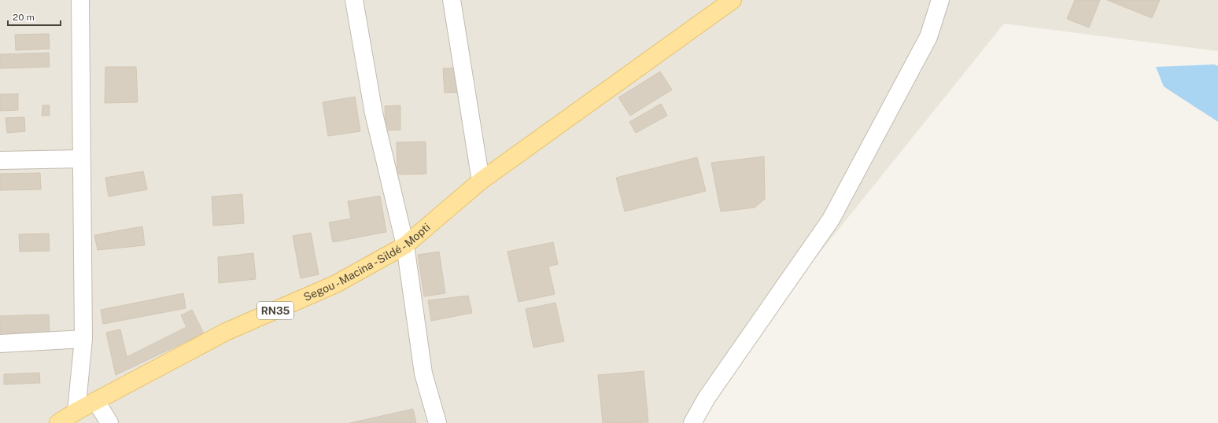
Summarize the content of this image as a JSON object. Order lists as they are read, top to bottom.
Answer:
{
  "streets": {
    "main road": ["Segou - Macina - Sildé - Mopti", "RN35"]
  },
  "scale_bar": "20 m"
}
